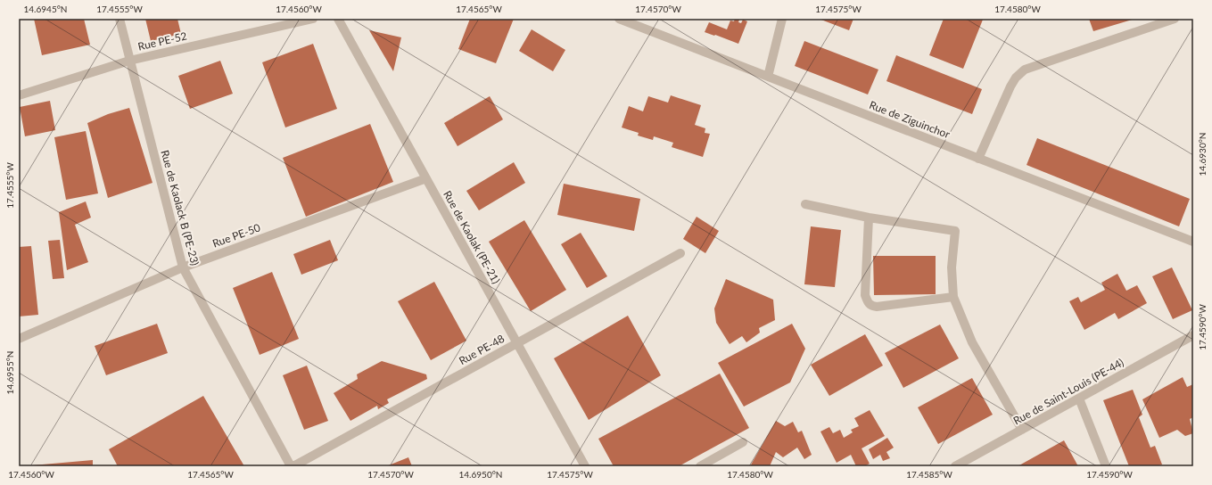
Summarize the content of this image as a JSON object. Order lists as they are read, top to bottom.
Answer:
{
  "streets": {
    "street": [
      "Rue PE-52",
      "Rue de Ziguinchor",
      "Rue de Kaolack B (PE-23)",
      "Rue PE-50",
      "Rue de Kaolak (PE-21)",
      "Rue PE-48",
      "Rue de Saint-Louis (PE-44)"
    ]
  },
  "crossings": [
    ["Rue PE-52", "Rue de Kaolack B (PE-23)"],
    ["Rue de Kaolack B (PE-23)", "Rue PE-50"],
    ["Rue PE-50", "Rue de Kaolak (PE-21)"],
    ["Rue de Kaolak (PE-21)", "Rue PE-48"]
  ],
  "coordinates": [
    "14.6945°N",
    "17.4555°W",
    "17.4560°W",
    "17.4565°W",
    "17.4570°W",
    "17.4575°W",
    "17.4580°W",
    "14.6930°N",
    "17.4590°W",
    "14.6955°N",
    "14.6950°N",
    "17.4585°W"
  ]
}
